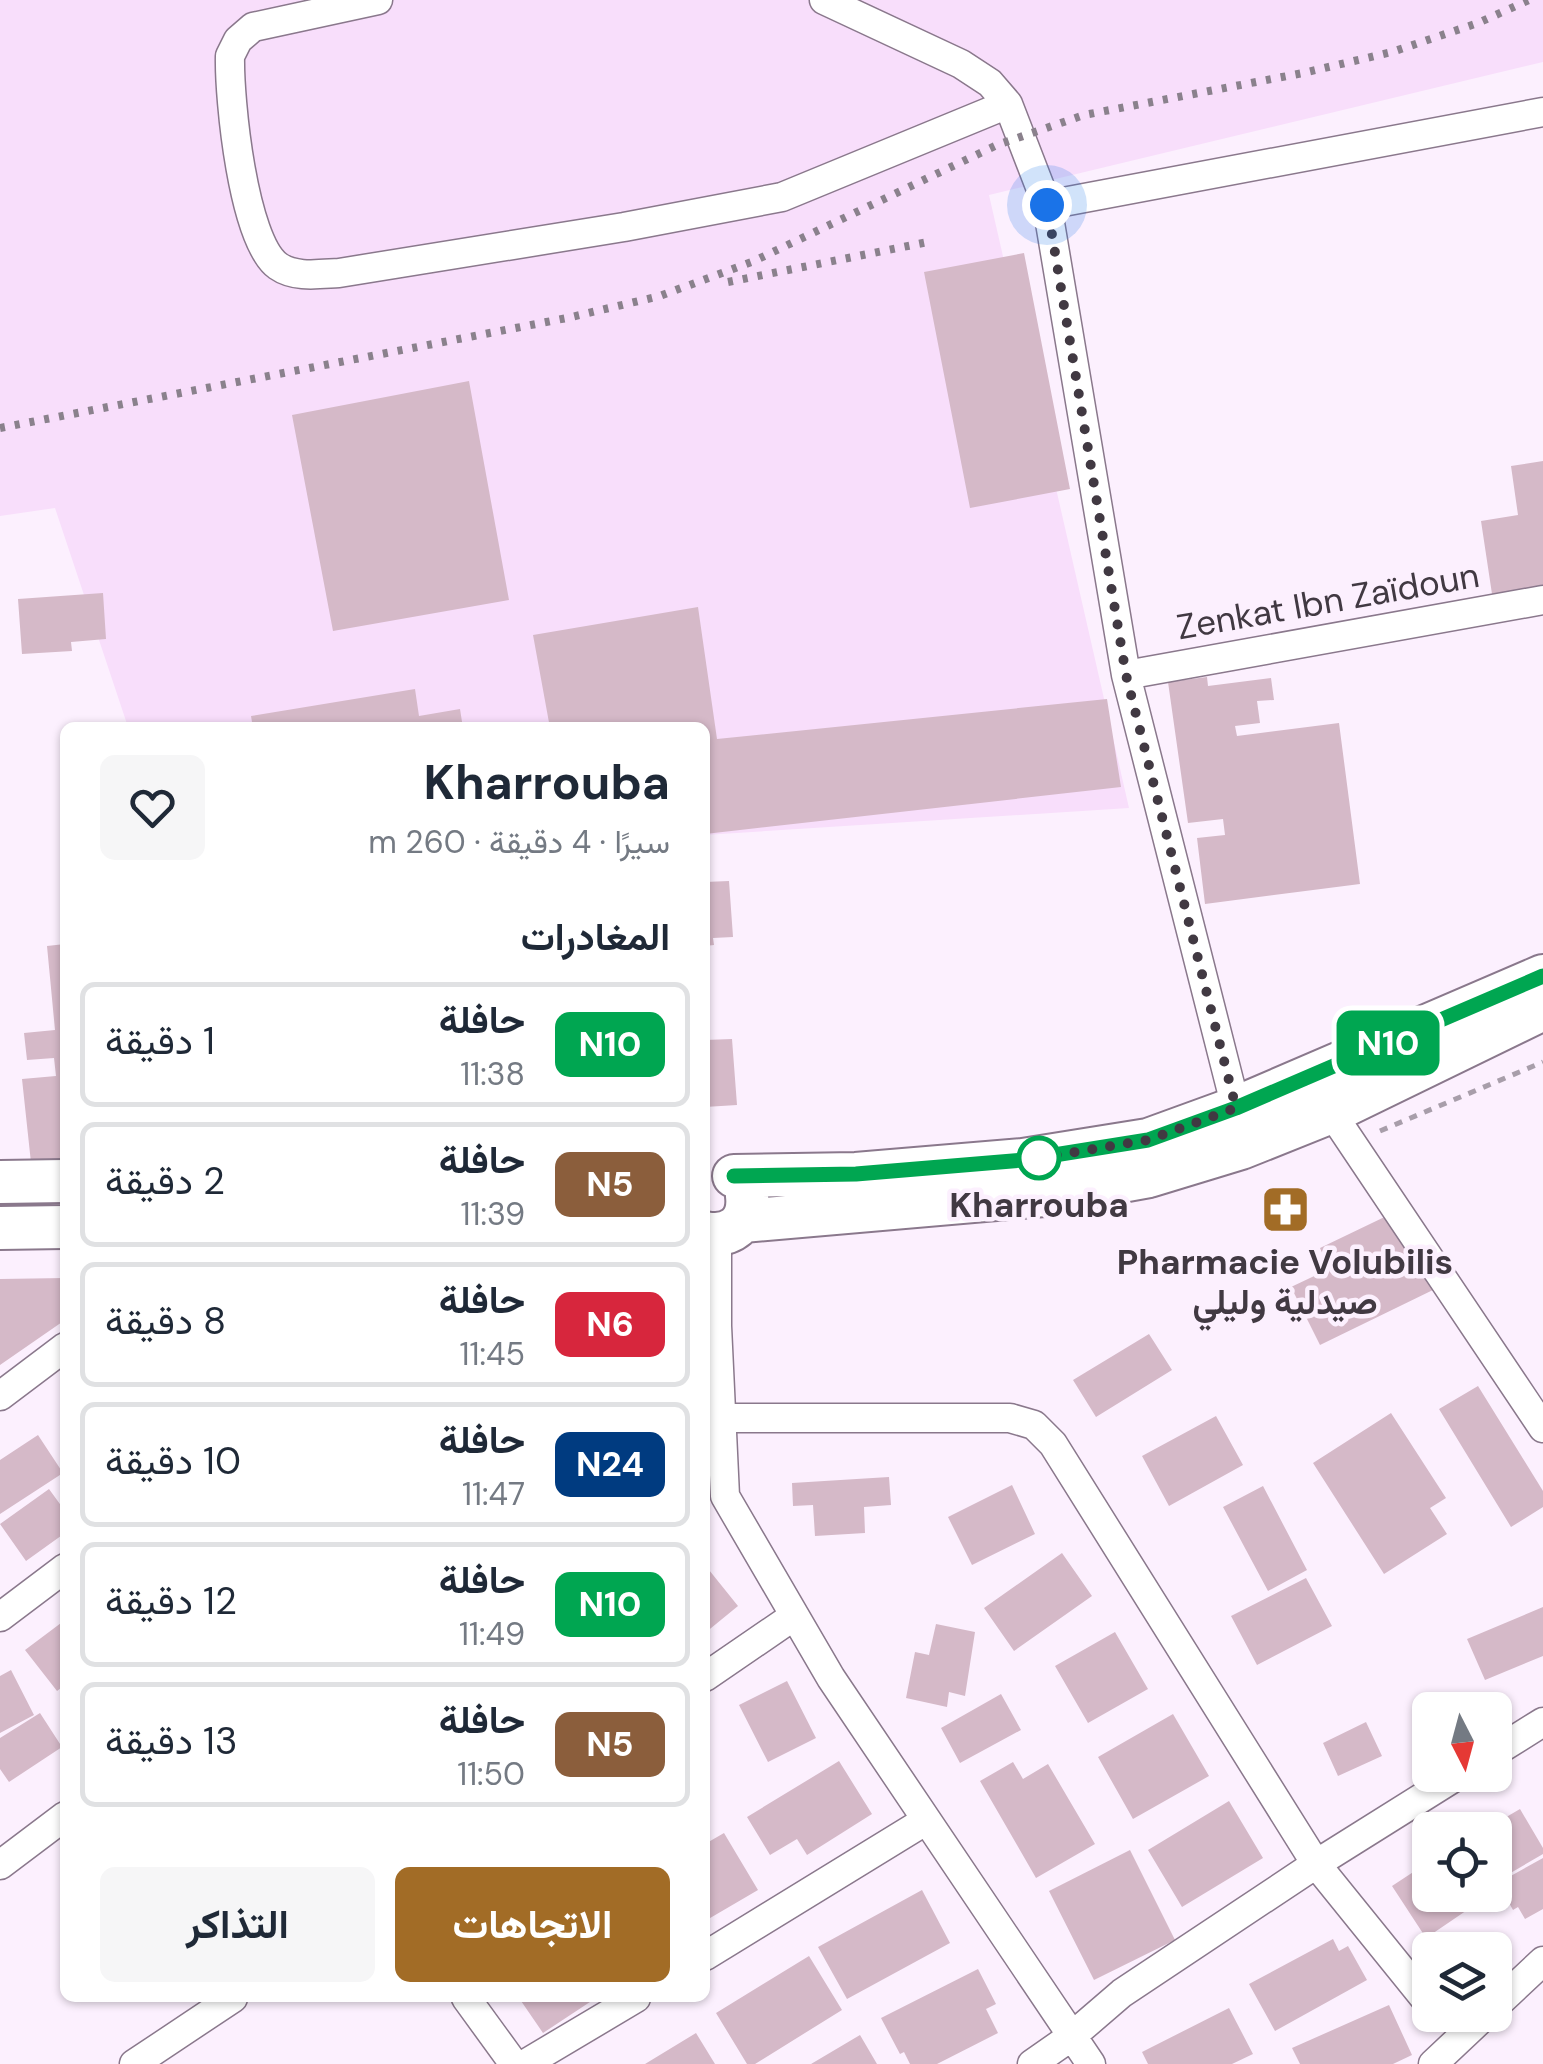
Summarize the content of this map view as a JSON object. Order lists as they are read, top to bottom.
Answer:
{
  "streets": {
    "street": ["Zenkat Ibn Zaïdoun"]
  },
  "places": {
    "other": ["Kharrouba"],
    "pharmacy": ["Pharmacie Volubilis صيدلية وليلي"]
  },
  "lines": ["bus line N10"],
  "north": "bottom",
  "page": {
    "on_map": "N10",
    "heading": [
      ["Kharrouba", "سيرًا · 4 دقيقة · 260 m"],
      "المغادرات"
    ],
    "list": [
      {
        "mark": "N10",
        "name": "حافلة",
        "note": "11:38",
        "value": "1 دقيقة"
      },
      {
        "mark": "N5",
        "name": "حافلة",
        "note": "11:39",
        "value": "2 دقيقة"
      },
      {
        "mark": "N6",
        "name": "حافلة",
        "note": "11:45",
        "value": "8 دقيقة"
      },
      {
        "mark": "N24",
        "name": "حافلة",
        "note": "11:47",
        "value": "10 دقيقة"
      },
      {
        "mark": "N10",
        "name": "حافلة",
        "note": "11:49",
        "value": "12 دقيقة"
      },
      {
        "mark": "N5",
        "name": "حافلة",
        "note": "11:50",
        "value": "13 دقيقة"
      }
    ],
    "buttons": ["الاتجاهات", "التذاكر"]
  }
}
